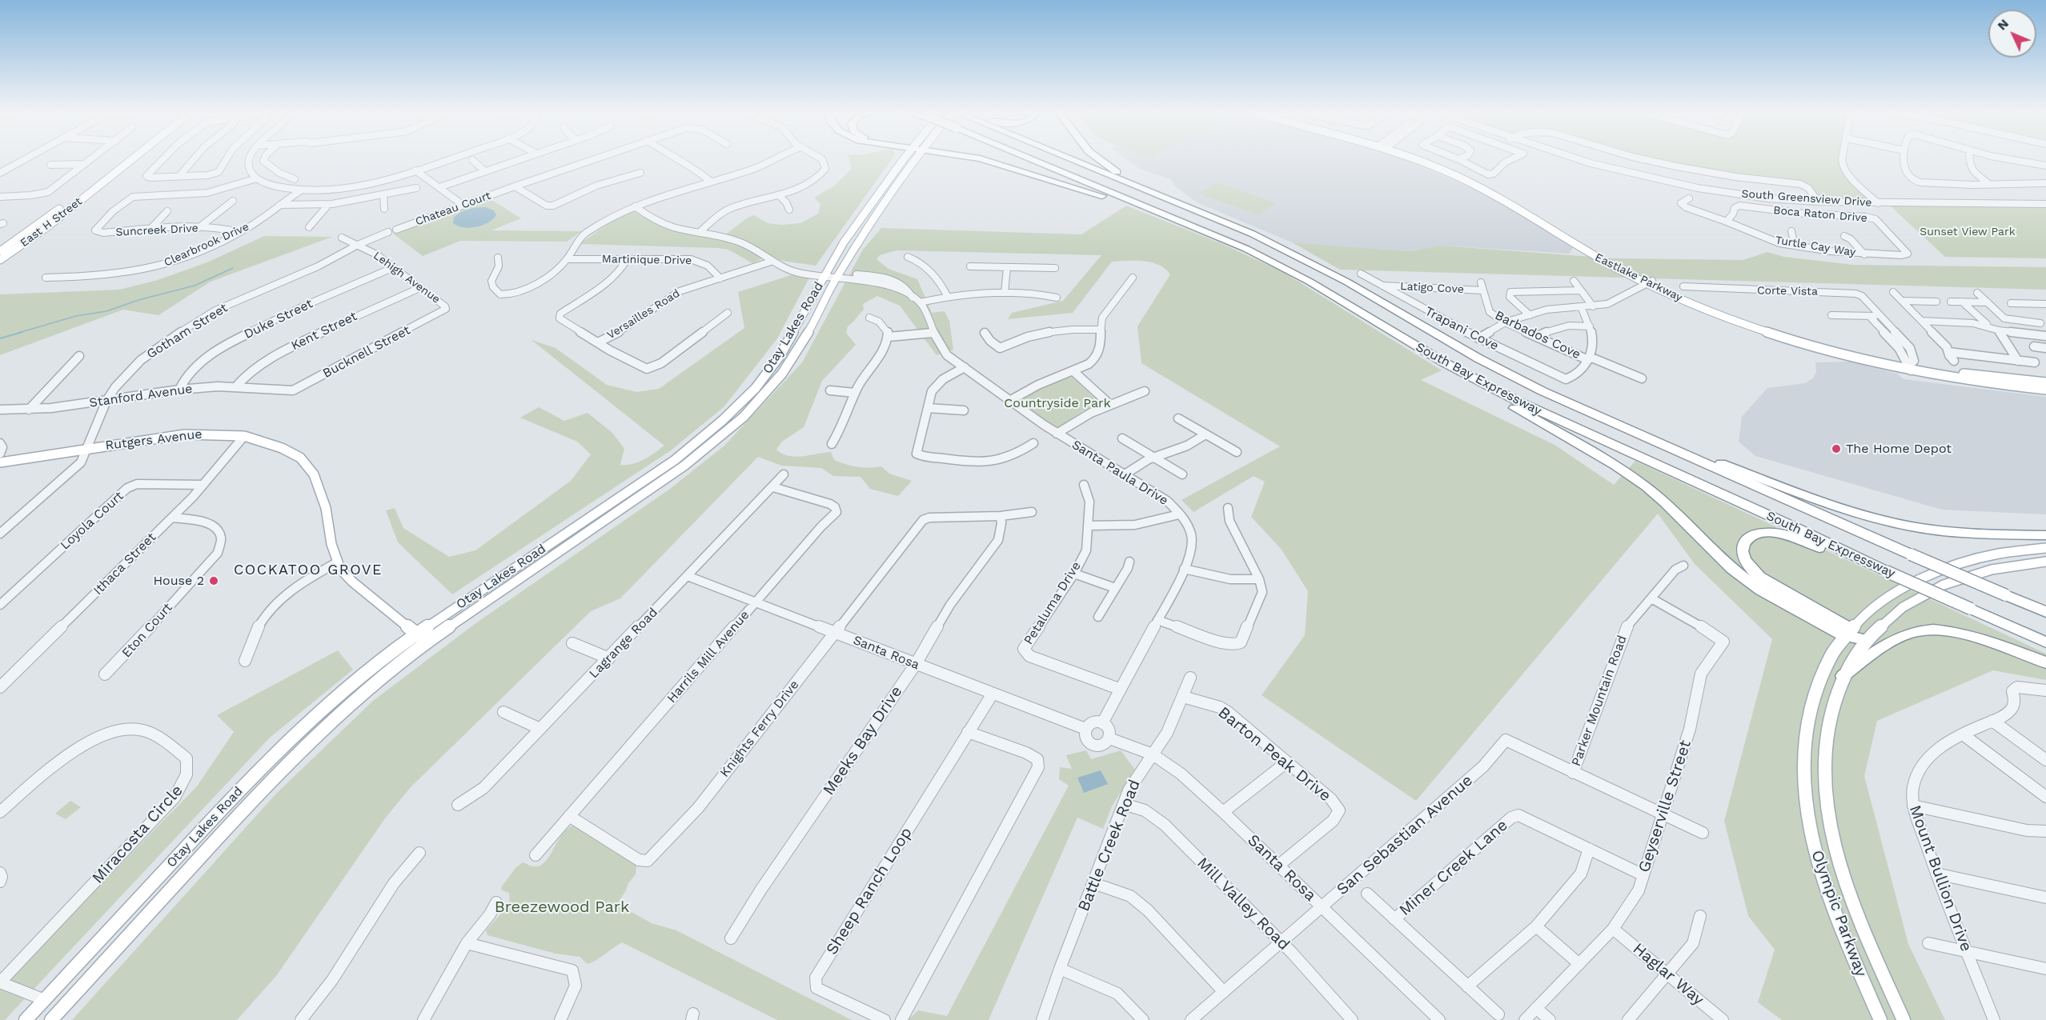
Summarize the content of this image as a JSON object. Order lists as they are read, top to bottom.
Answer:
{
  "streets": {
    "highway": ["South Bay Expressway"],
    "main road": [
      "East H Street",
      "Eastlake Parkway",
      "Otay Lakes Road",
      "Rutgers Avenue",
      "Olympic Parkway"
    ],
    "street": [
      "South Greensview Drive",
      "Chateau Court",
      "Boca Raton Drive",
      "Suncreek Drive",
      "Clearbrook Drive",
      "Turtle Cay Way",
      "Martinique Drive",
      "Lehigh Avenue",
      "Latigo Cove",
      "Corte Vista",
      "Versailles Road",
      "Duke Street",
      "Trapani Cove",
      "Gotham Street",
      "Kent Street",
      "Barbados Cove",
      "Bucknell Street",
      "Stanford Avenue",
      "Santa Paula Drive",
      "Loyola Court",
      "Ithaca Street",
      "Petaluma Drive",
      "Eton Court",
      "Lagrange Road",
      "Santa Rosa",
      "Harrils Mill Avenue",
      "Parker Mountain Road",
      "Knights Ferry Drive",
      "Meeks Bay Drive",
      "Barton Peak Drive",
      "Geyserville Street",
      "Miracosta Circle",
      "San Sebastian Avenue",
      "Battle Creek Road",
      "Miner Creek Lane",
      "Mount Bullion Drive",
      "Sheep Ranch Loop",
      "Mill Valley Road",
      "Haglar Way"
    ]
  },
  "crossings": [
    ["Chateau Court", "Gotham Street"],
    ["Boca Raton Drive", "Turtle Cay Way"],
    ["Suncreek Drive", "Clearbrook Drive"],
    ["Martinique Drive", "Versailles Road"],
    ["Lehigh Avenue", "Duke Street"],
    ["Lehigh Avenue", "Gotham Street"],
    ["Lehigh Avenue", "Kent Street"],
    ["Lehigh Avenue", "Bucknell Street"],
    ["Latigo Cove", "Trapani Cove"],
    ["Latigo Cove", "Barbados Cove"],
    ["Duke Street", "Stanford Avenue"],
    ["Otay Lakes Road", "Rutgers Avenue"],
    ["Trapani Cove", "Barbados Cove"],
    ["Gotham Street", "Stanford Avenue"],
    ["Gotham Street", "Rutgers Avenue"],
    ["Kent Street", "Stanford Avenue"],
    ["Bucknell Street", "Stanford Avenue"],
    ["Rutgers Avenue", "Ithaca Street"],
    ["Santa Paula Drive", "Petaluma Drive"],
    ["Santa Paula Drive", "Santa Rosa"],
    ["Loyola Court", "Ithaca Street"],
    ["Ithaca Street", "Eton Court"],
    ["Lagrange Road", "Santa Rosa"],
    ["Lagrange Road", "Harrils Mill Avenue"],
    ["Santa Rosa", "Harrils Mill Avenue"],
    ["Santa Rosa", "Knights Ferry Drive"],
    ["Santa Rosa", "Meeks Bay Drive"],
    ["Santa Rosa", "Barton Peak Drive"],
    ["Santa Rosa", "San Sebastian Avenue"],
    ["Santa Rosa", "Battle Creek Road"],
    ["Santa Rosa", "Sheep Ranch Loop"],
    ["Harrils Mill Avenue", "Knights Ferry Drive"],
    ["Parker Mountain Road", "Geyserville Street"],
    ["Parker Mountain Road", "San Sebastian Avenue"],
    ["Knights Ferry Drive", "Meeks Bay Drive"],
    ["Barton Peak Drive", "Battle Creek Road"],
    ["Geyserville Street", "Miner Creek Lane"],
    ["Geyserville Street", "Haglar Way"],
    ["San Sebastian Avenue", "Mill Valley Road"],
    ["Battle Creek Road", "Mill Valley Road"]
  ],
  "districts": ["COCKATOO GROVE"],
  "parks": ["Sunset View Park", "Countryside Park", "Breezewood Park"],
  "places": ["The Home Depot", "House 2"],
  "north": "top left"
}
